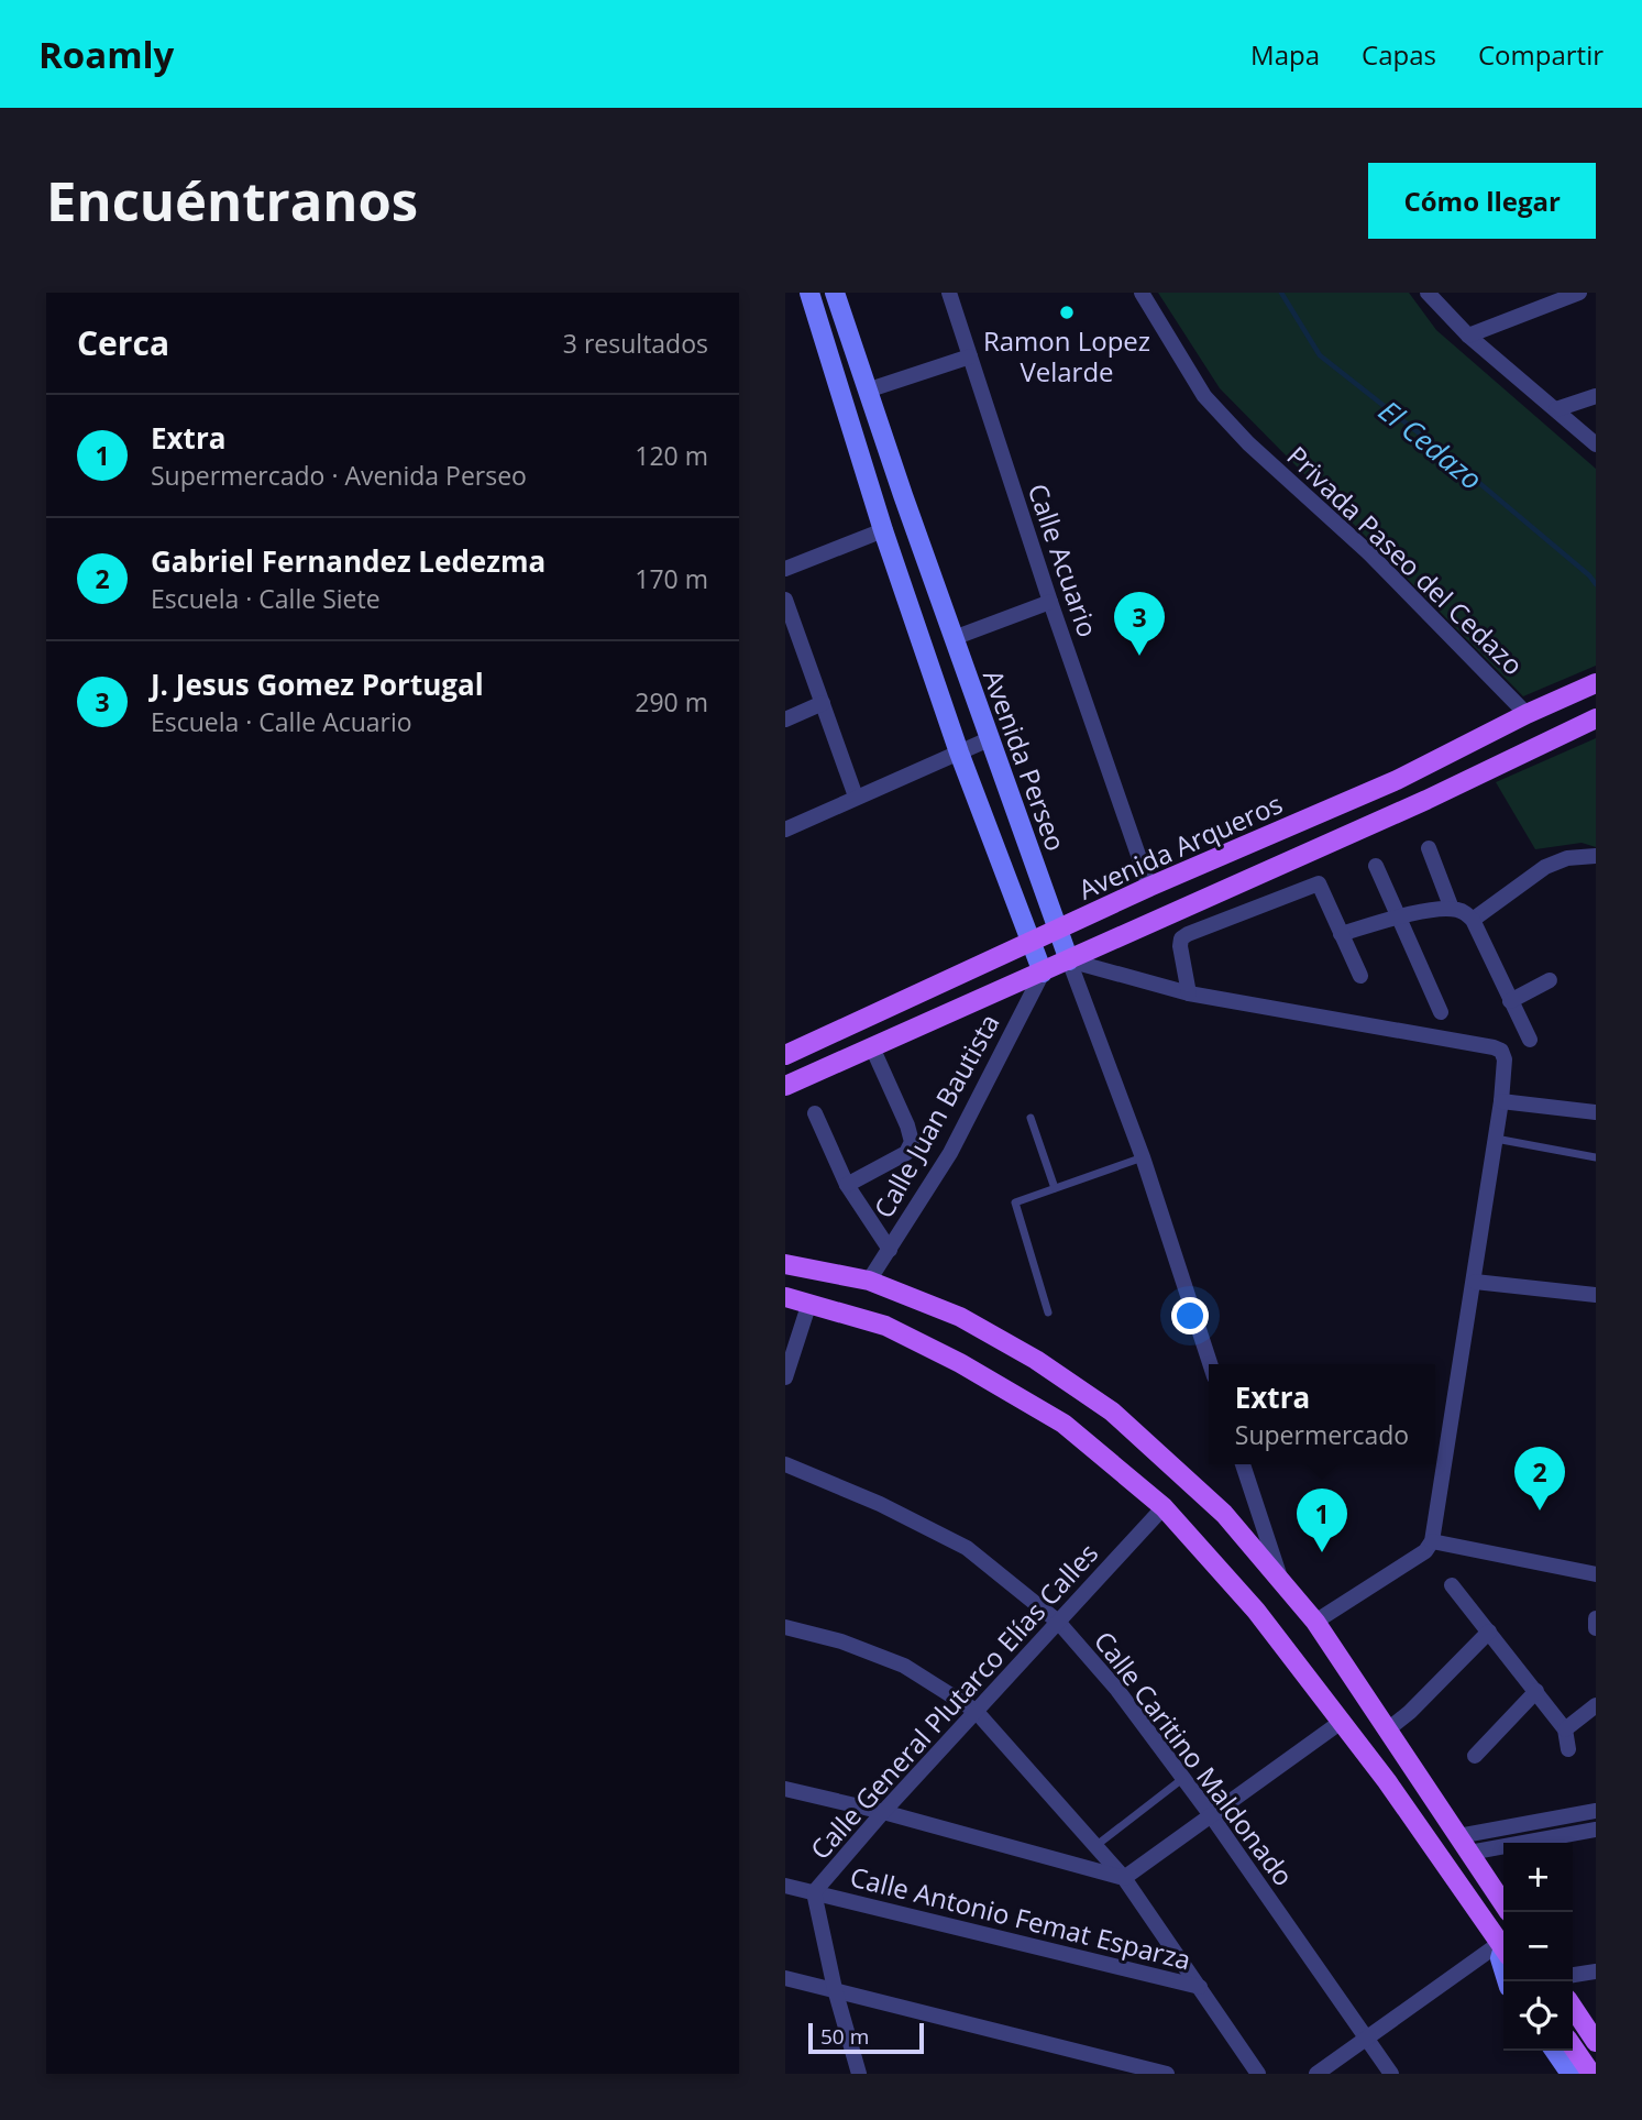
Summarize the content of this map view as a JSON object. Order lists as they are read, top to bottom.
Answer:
{
  "streets": {
    "main road": ["Avenida Perseo", "Avenida Arqueros"],
    "street": [
      "Calle Acuario",
      "Privada Paseo del Cedazo",
      "Calle Juan Bautista",
      "Calle General Plutarco Elías Calles",
      "Calle Caritino Maldonado",
      "Calle Antonio Femat Esparza"
    ]
  },
  "crossings": [
    ["Calle Acuario", "Avenida Arqueros"],
    ["Privada Paseo del Cedazo", "Avenida Arqueros"],
    ["Avenida Perseo", "Avenida Arqueros"],
    ["Calle General Plutarco Elías Calles", "Calle Caritino Maldonado"],
    ["Calle General Plutarco Elías Calles", "Calle Antonio Femat Esparza"]
  ],
  "water": ["El Cedazo"],
  "places": ["Ramon Lopez Velarde"],
  "scale_bar": "50 m",
  "page": {
    "header": "Roamly",
    "nav": ["Mapa", "Capas", "Compartir"],
    "buttons": "Cómo llegar",
    "title": "Encuéntranos",
    "heading": ["Cerca", "3 resultados"],
    "list": [
      {
        "mark": "1",
        "name": "Extra",
        "note": "Supermercado · Avenida Perseo",
        "value": "120 m"
      },
      {
        "mark": "2",
        "name": "Gabriel Fernandez Ledezma",
        "note": "Escuela · Calle Siete",
        "value": "170 m"
      },
      {
        "mark": "3",
        "name": "J. Jesus Gomez Portugal",
        "note": "Escuela · Calle Acuario",
        "value": "290 m"
      }
    ],
    "pins": ["3", "2", "1"],
    "popup": ["Extra", "Supermercado"],
    "map_buttons": ["+", "−"],
    "scale": "50 m"
  }
}
